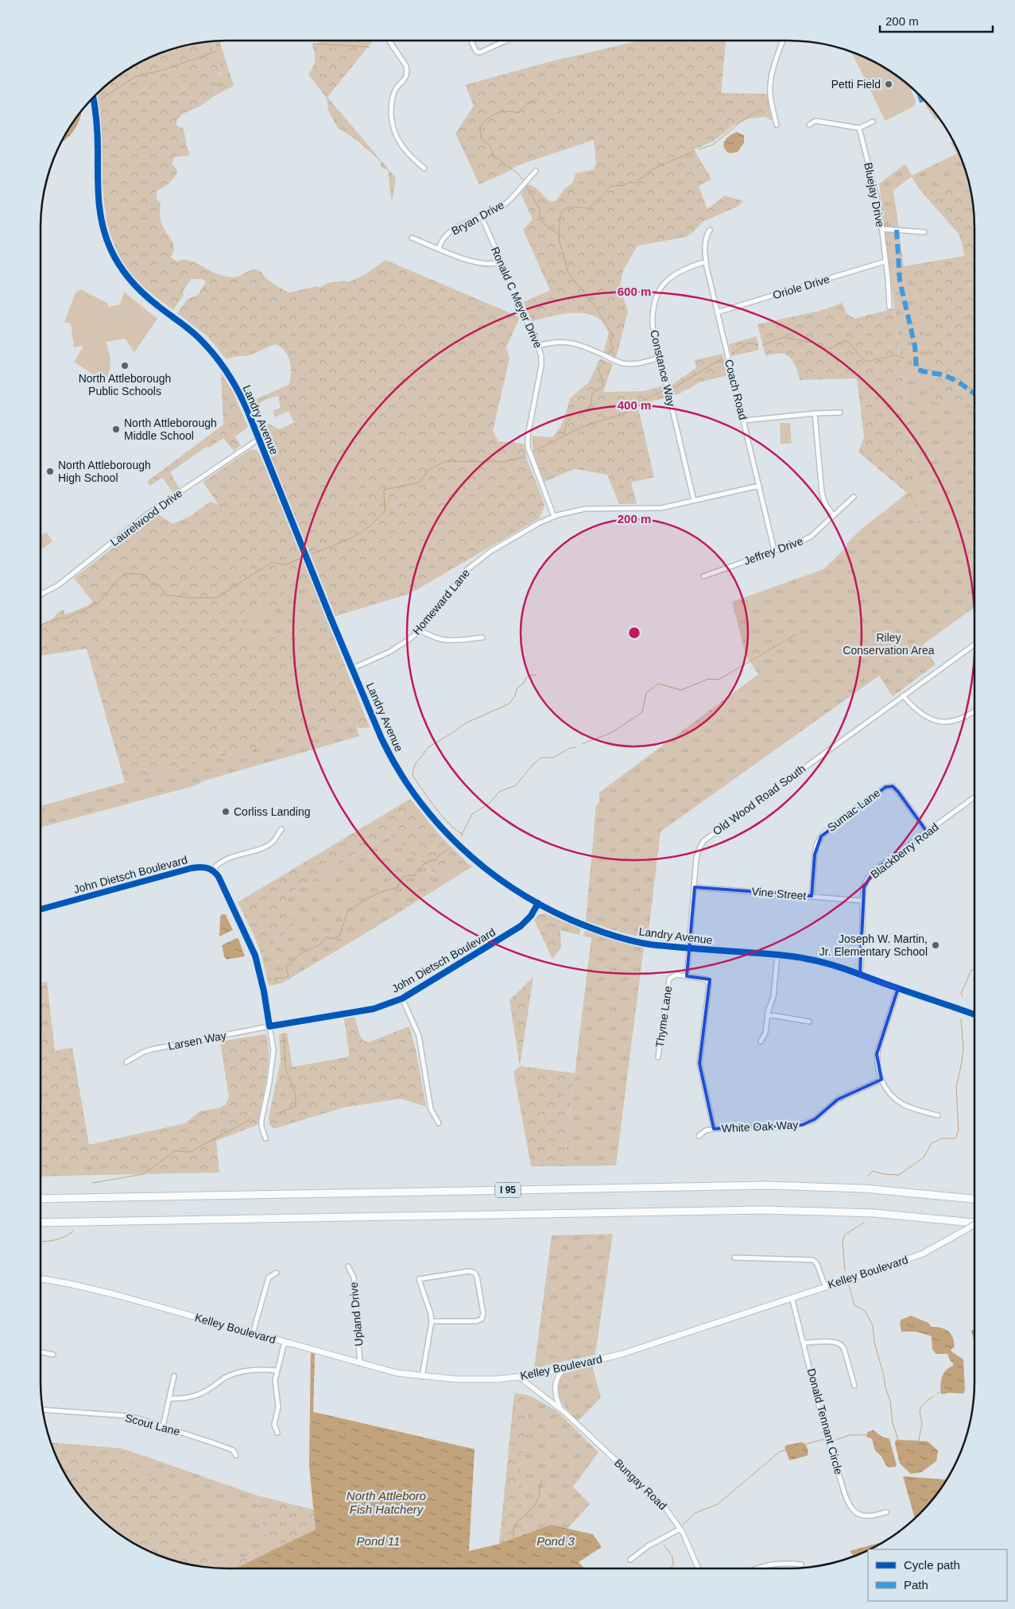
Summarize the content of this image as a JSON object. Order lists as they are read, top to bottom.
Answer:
{
  "streets": {
    "highway": ["I 95"],
    "main road": ["Kelley Boulevard"],
    "street": [
      "Bluejay Drive",
      "Bryan Drive",
      "Oriole Drive",
      "Ronald C Meyer Drive",
      "Constance Way",
      "Coach Road",
      "Landry Avenue",
      "Laurelwood Drive",
      "Jeffrey Drive",
      "Homeward Lane",
      "Old Wood Road South",
      "Sumac Lane",
      "Blackberry Road",
      "John Dietsch Boulevard",
      "Vine Street",
      "Thyme Lane",
      "Larsen Way",
      "White Oak Way",
      "Upland Drive",
      "Donald Tennant Circle",
      "Scout Lane",
      "Bungay Road"
    ]
  },
  "crossings": [
    ["Bluejay Drive", "Oriole Drive"],
    ["Bryan Drive", "Ronald C Meyer Drive"],
    ["Oriole Drive", "Coach Road"],
    ["Ronald C Meyer Drive", "Homeward Lane"],
    ["Constance Way", "Coach Road"],
    ["Constance Way", "Homeward Lane"],
    ["Coach Road", "Jeffrey Drive"],
    ["Coach Road", "Homeward Lane"],
    ["Landry Avenue", "Laurelwood Drive"],
    ["Landry Avenue", "Homeward Lane"],
    ["Landry Avenue", "Old Wood Road South"],
    ["Landry Avenue", "Blackberry Road"],
    ["Landry Avenue", "John Dietsch Boulevard"],
    ["Old Wood Road South", "Vine Street"],
    ["Old Wood Road South", "Thyme Lane"],
    ["Sumac Lane", "Blackberry Road"],
    ["Sumac Lane", "Vine Street"],
    ["Blackberry Road", "Vine Street"],
    ["John Dietsch Boulevard", "Larsen Way"],
    ["Kelley Boulevard", "Upland Drive"],
    ["Kelley Boulevard", "Donald Tennant Circle"],
    ["Kelley Boulevard", "Bungay Road"]
  ],
  "water": ["North Attleboro Fish Hatchery", "Pond 11", "Pond 3"],
  "parks": ["Riley Conservation Area"],
  "places": [
    "Petti Field",
    "North Attleborough Public Schools",
    "North Attleborough Middle School",
    "North Attleborough High School",
    "Corliss Landing",
    "Joseph W. Martin, Jr. Elementary School"
  ],
  "legend": ["Cycle path", "Path"],
  "scale_bar": "200 m",
  "rings": ["600 m", "400 m", "200 m"]
}
